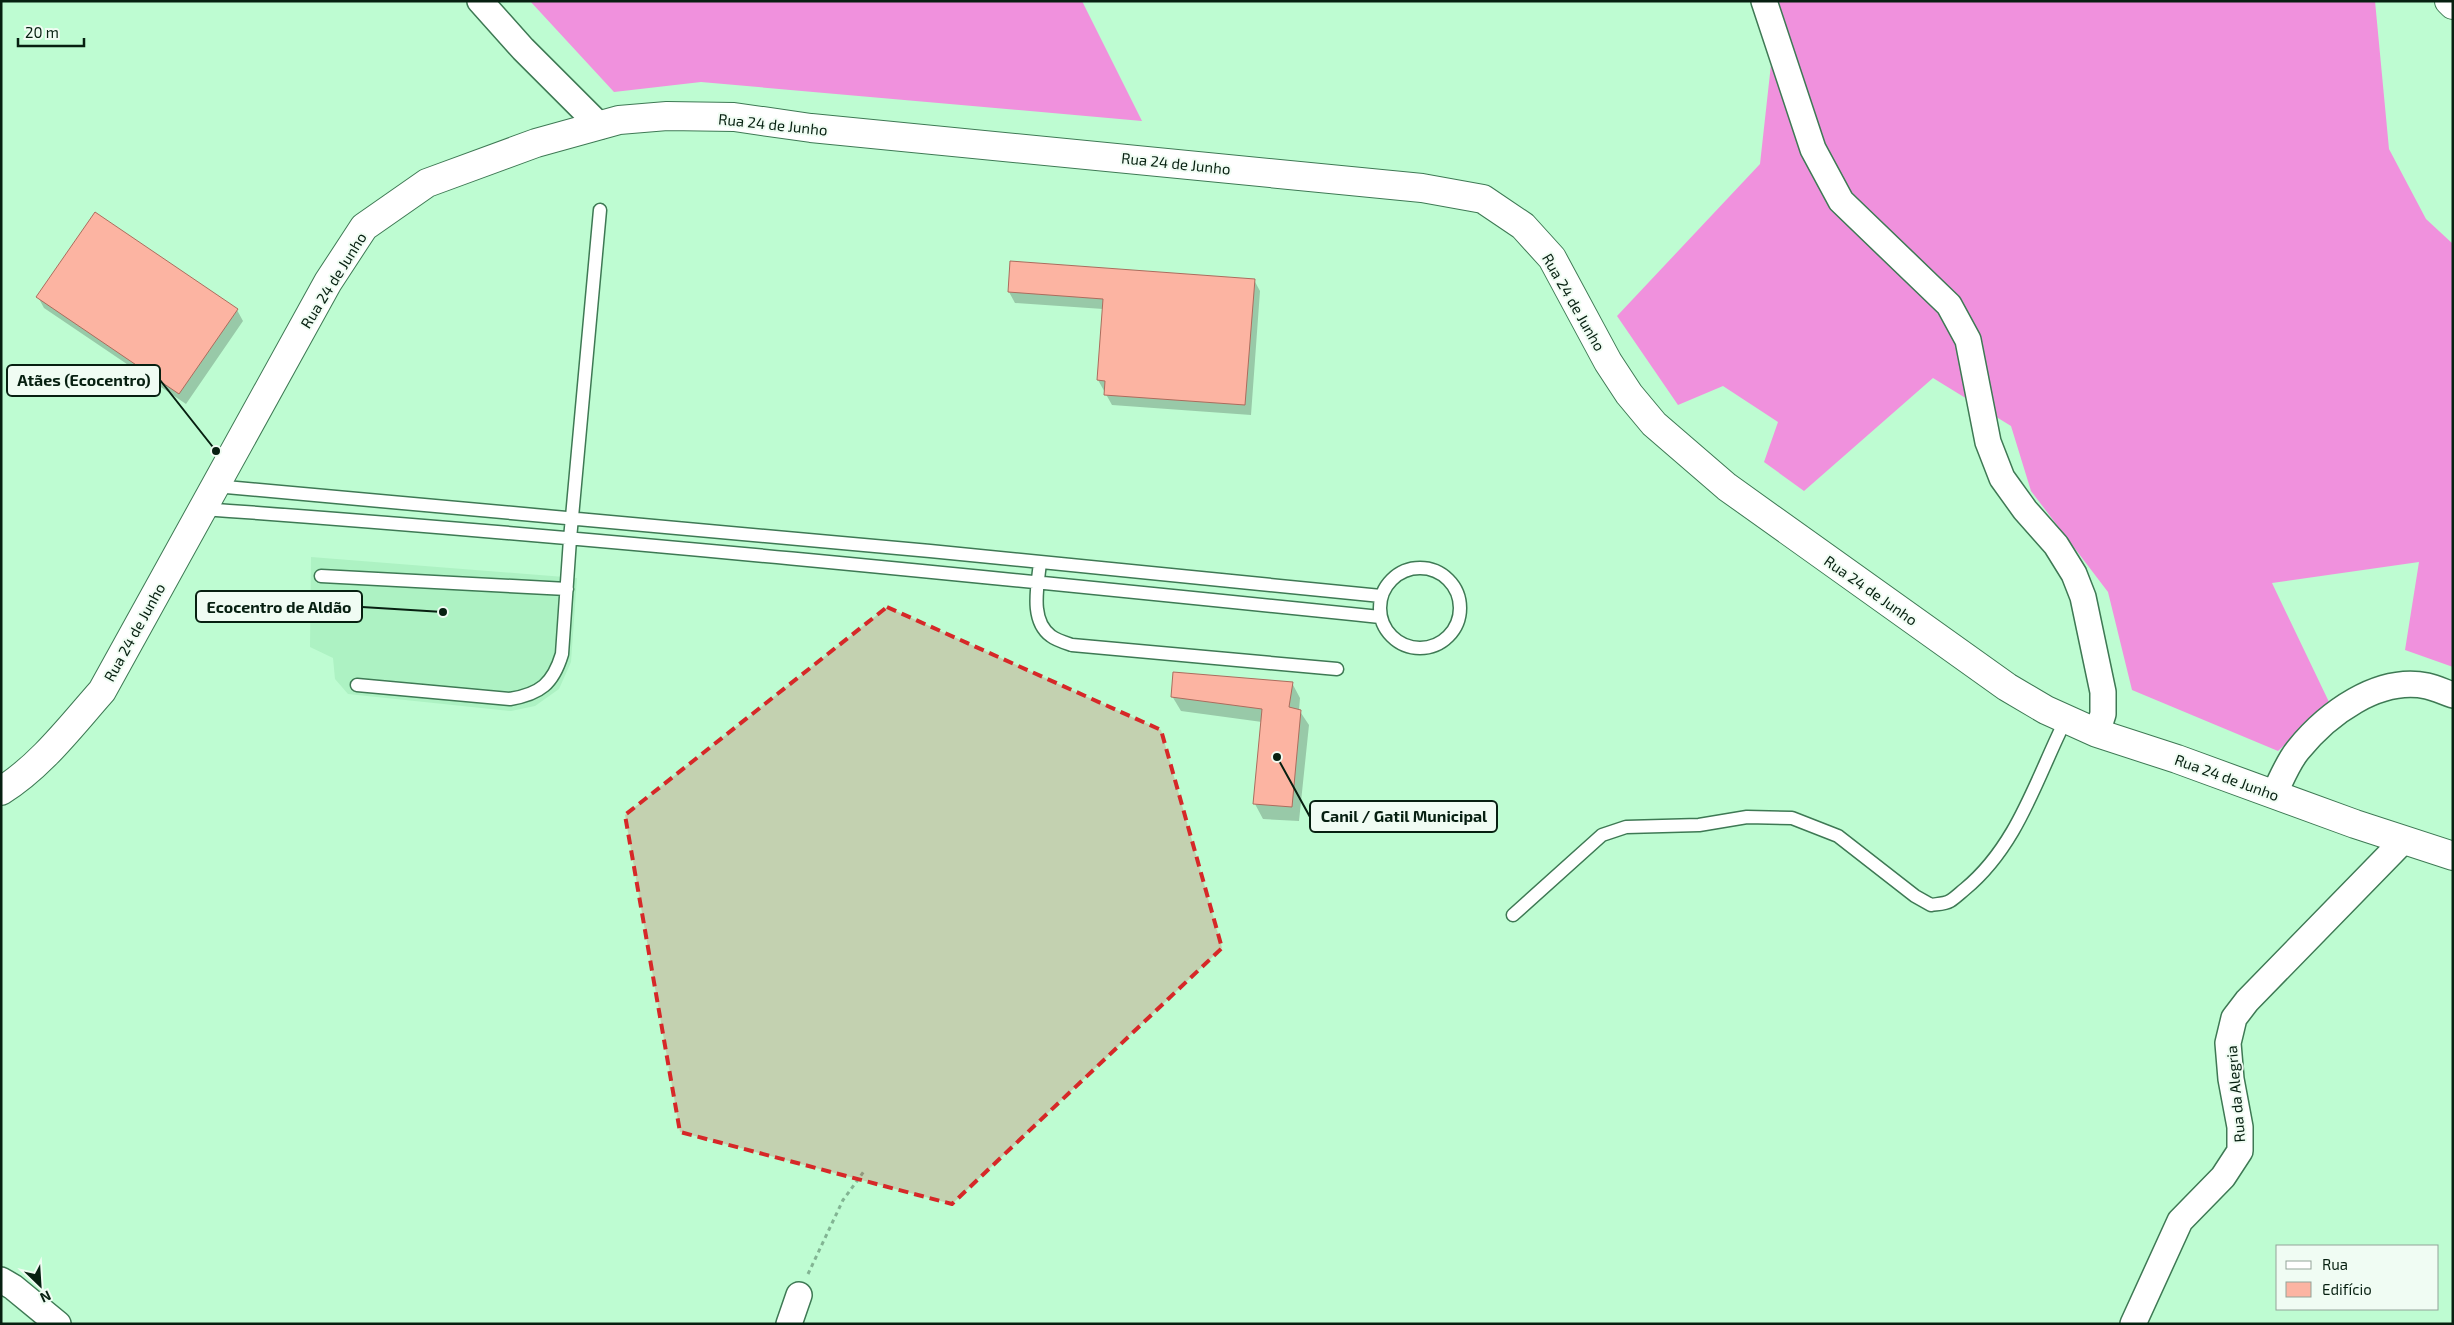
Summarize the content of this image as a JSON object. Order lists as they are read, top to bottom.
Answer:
{
  "streets": {
    "main road": ["Rua 24 de Junho"],
    "street": ["Rua da Alegria"]
  },
  "crossings": [
    ["Rua 24 de Junho", "Rua da Alegria"]
  ],
  "places": ["Atães (Ecocentro)", "Ecocentro de Aldão", "Canil / Gatil Municipal"],
  "legend": ["Rua", "Edifício"],
  "scale_bar": "20 m",
  "north": "bottom right"
}
